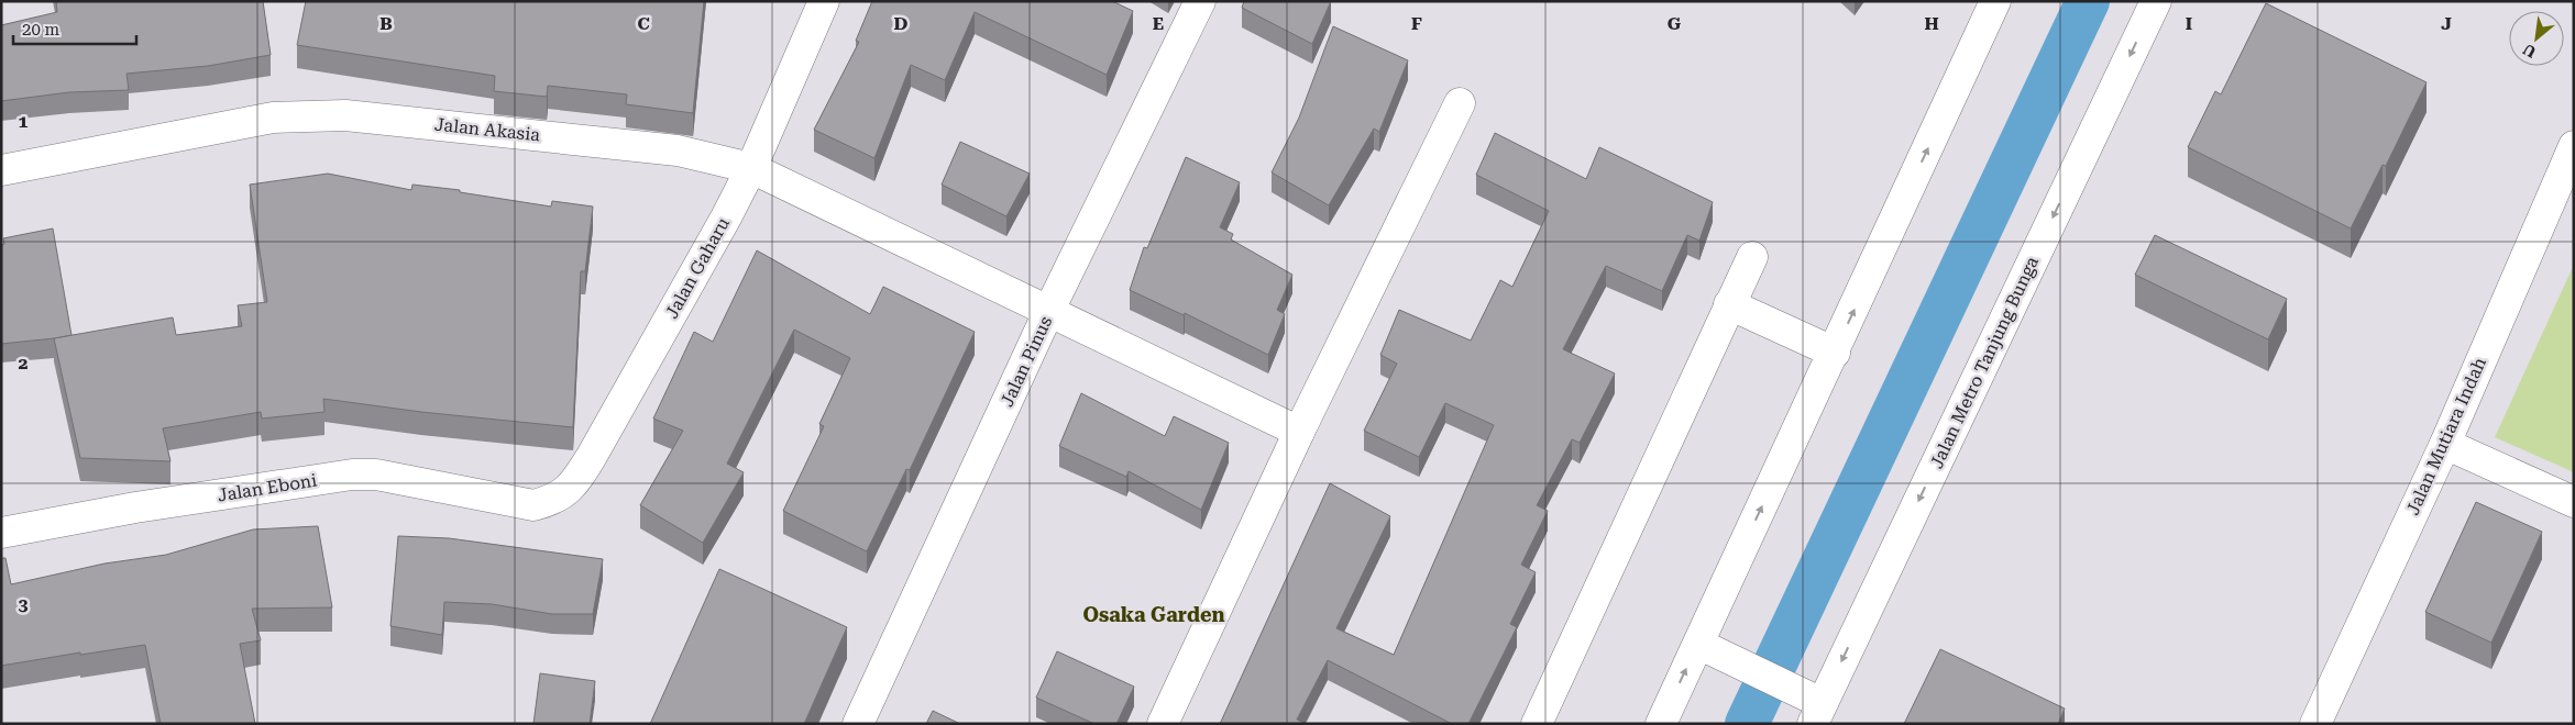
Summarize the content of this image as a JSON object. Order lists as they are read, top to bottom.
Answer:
{
  "streets": {
    "street": [
      "Jalan Akasia",
      "Jalan Gaharu",
      "Jalan Pinus",
      "Jalan Metro Tanjung Bunga",
      "Jalan Mutiara Indah",
      "Jalan Eboni"
    ]
  },
  "crossings": [
    ["Jalan Akasia", "Jalan Gaharu"],
    ["Jalan Akasia", "Jalan Pinus"],
    ["Jalan Gaharu", "Jalan Eboni"]
  ],
  "districts": ["Osaka Garden"],
  "scale_bar": "20 m",
  "north": "bottom left",
  "grid": {
    "columns": [
      "B",
      "C",
      "D",
      "E",
      "F",
      "G",
      "H",
      "I",
      "J"
    ],
    "rows": ["1", "2", "3"]
  }
}
